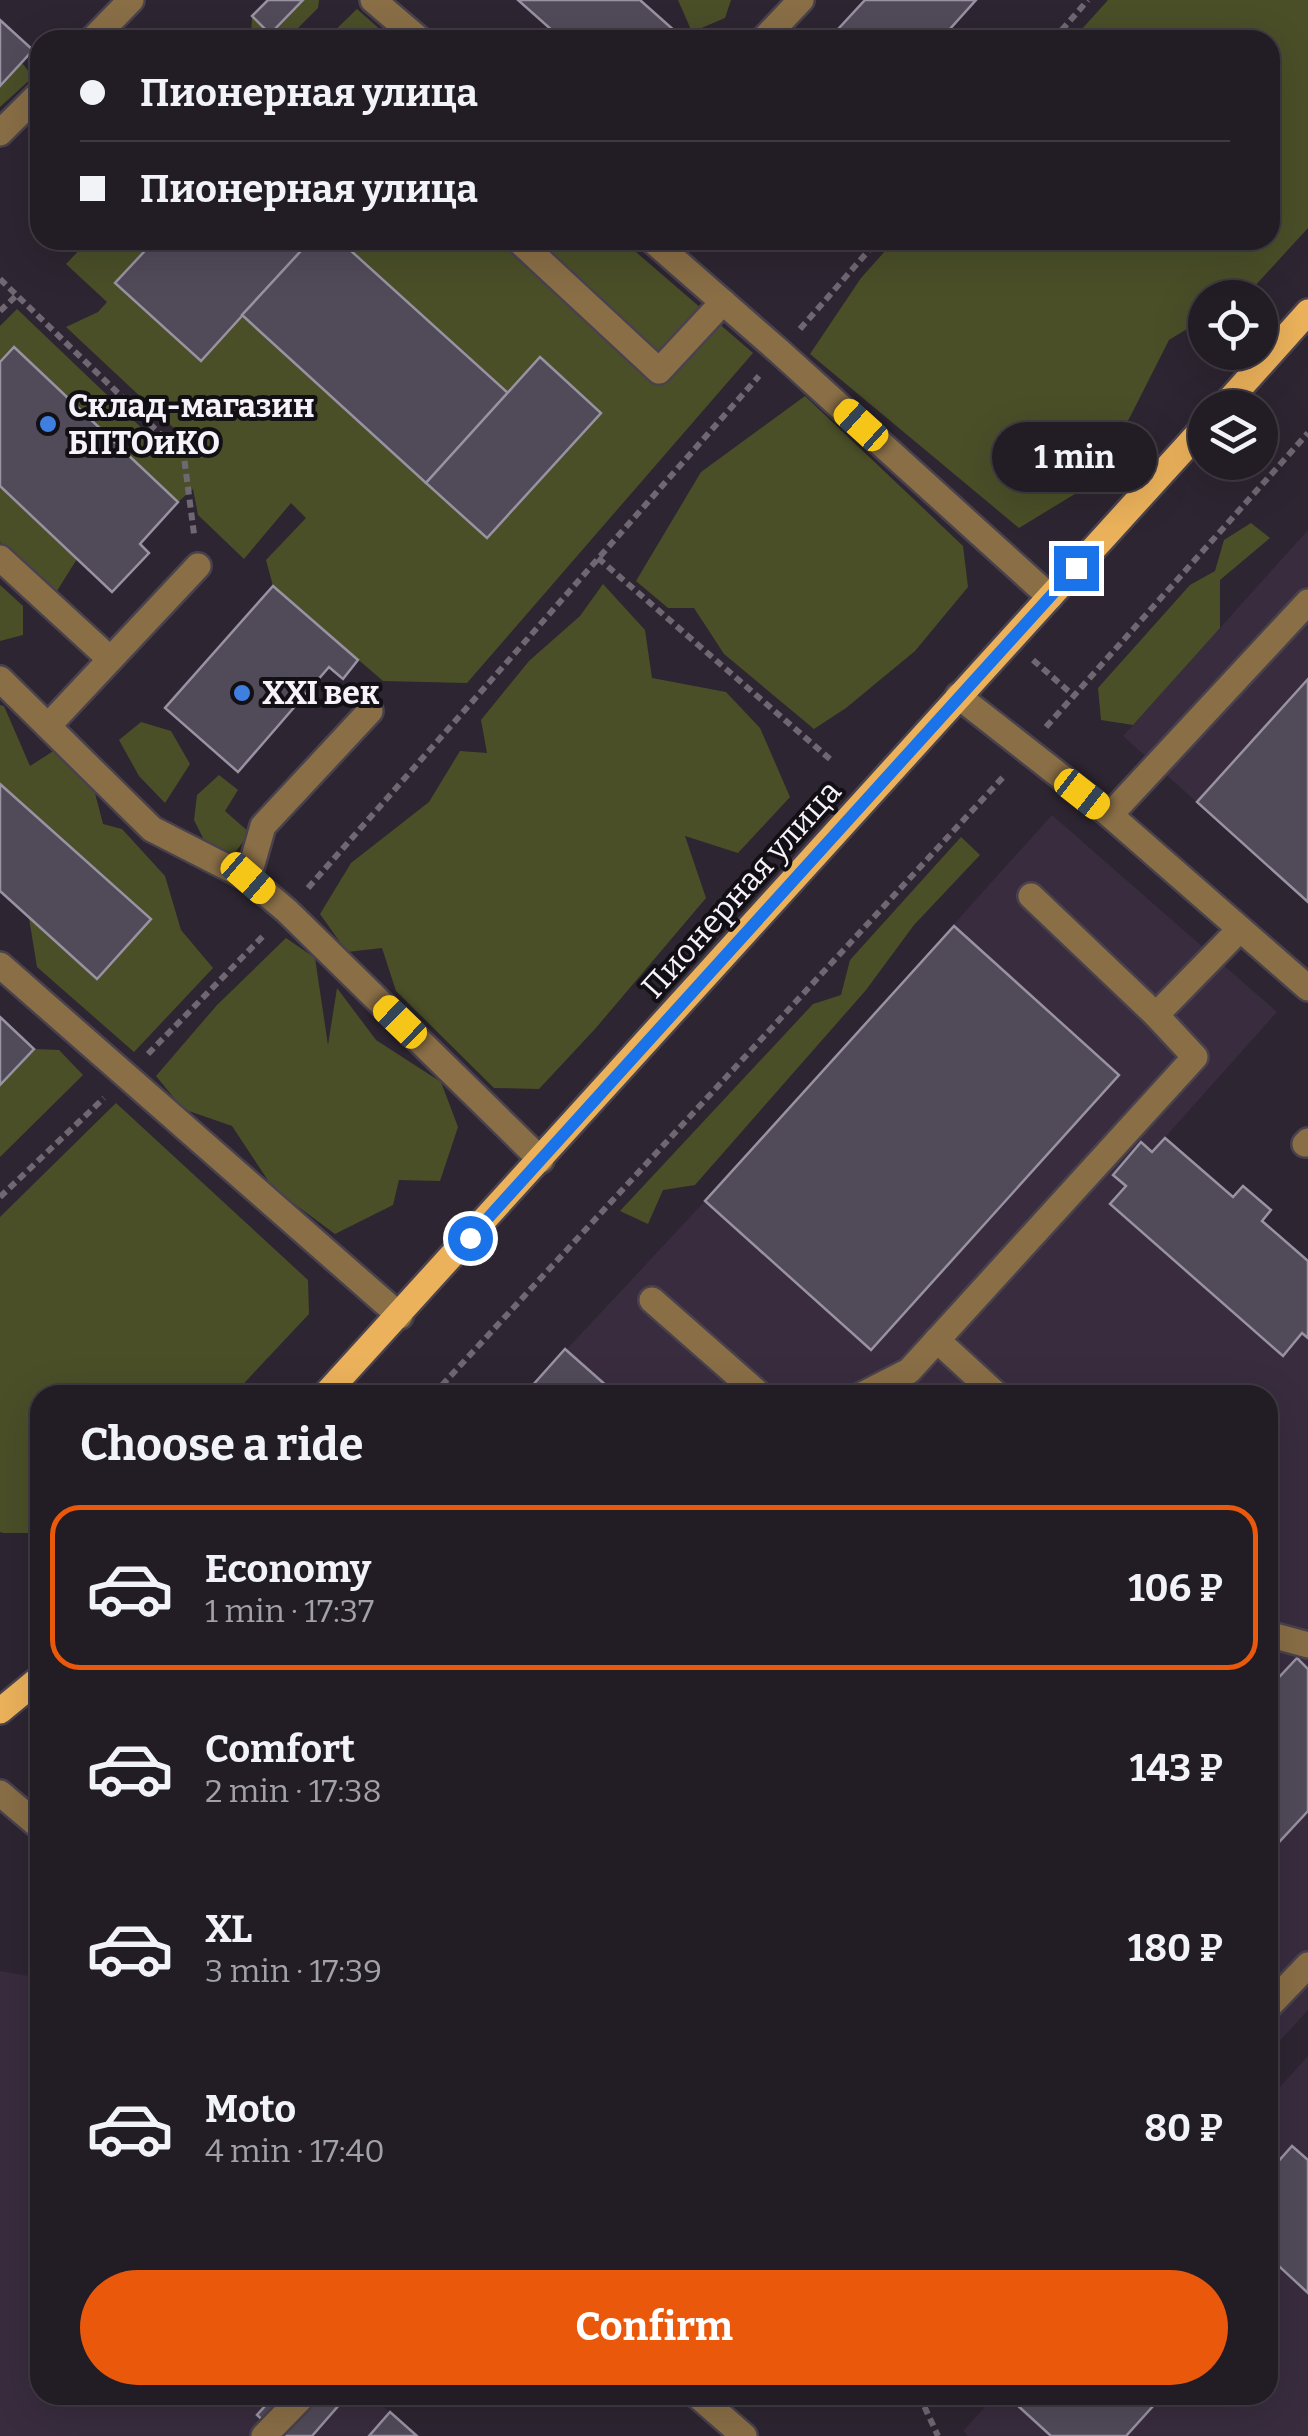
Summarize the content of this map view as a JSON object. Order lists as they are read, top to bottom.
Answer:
{
  "streets": {
    "main road": ["Пионерная улица"]
  },
  "places": ["Склад-магазин БПТОиКО", "XXI век"],
  "page": {
    "banner": ["Пионерная улица", "Пионерная улица"],
    "bubble": "1 min",
    "heading": "Choose a ride",
    "list": [
      {
        "name": "Economy",
        "note": "1 min · 17:37",
        "value": "106 ₽"
      },
      {
        "name": "Comfort",
        "note": "2 min · 17:38",
        "value": "143 ₽"
      },
      {
        "name": "XL",
        "note": "3 min · 17:39",
        "value": "180 ₽"
      },
      {
        "name": "Moto",
        "note": "4 min · 17:40",
        "value": "80 ₽"
      }
    ],
    "buttons": "Confirm"
  }
}
